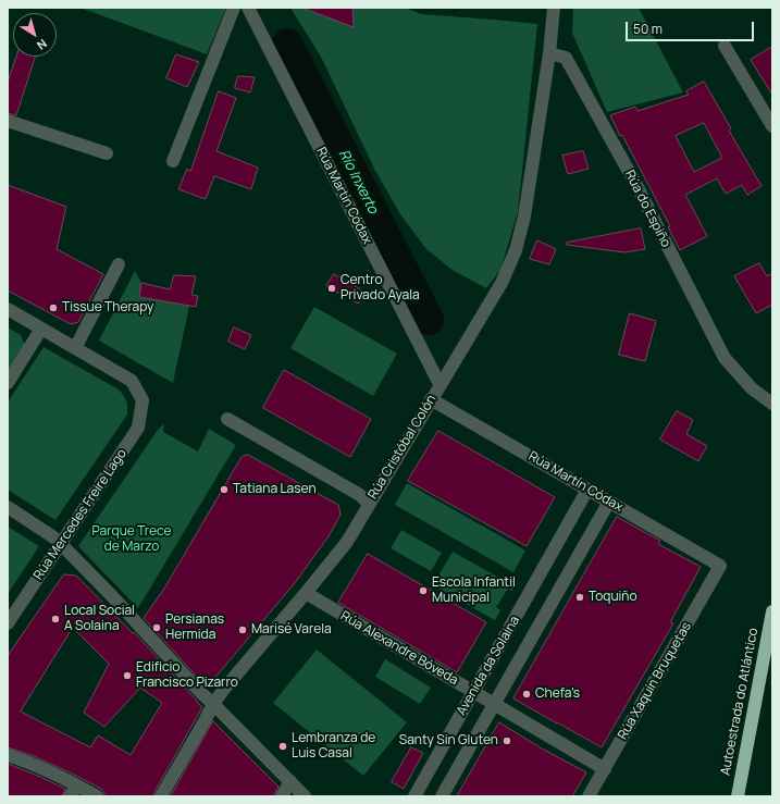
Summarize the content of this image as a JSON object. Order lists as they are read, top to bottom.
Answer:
{
  "streets": {
    "highway": ["Autoestrada do Atlántico"],
    "street": [
      "Rúa Martín Códax",
      "Rúa do Espiño",
      "Rúa Cristóbal Colón",
      "Rúa Mercedes Freire Lago",
      "Rúa Alexandre Bóveda",
      "Avenida da Solaina",
      "Rúa Xaquín Bruquetas"
    ]
  },
  "crossings": [
    ["Rúa Martín Códax", "Rúa Cristóbal Colón"],
    ["Rúa Martín Códax", "Avenida da Solaina"],
    ["Rúa Martín Códax", "Rúa Xaquín Bruquetas"],
    ["Rúa do Espiño", "Rúa Cristóbal Colón"],
    ["Rúa Cristóbal Colón", "Rúa Alexandre Bóveda"],
    ["Rúa Alexandre Bóveda", "Avenida da Solaina"],
    ["Rúa Alexandre Bóveda", "Rúa Xaquín Bruquetas"]
  ],
  "water": ["Río Inxerto"],
  "parks": ["Parque Trece de Marzo"],
  "places": [
    "Centro Privado Ayala",
    "Tissue Therapy",
    "Tatiana Lasen",
    "Escola Infantil Municipal",
    "Toquiño",
    "Local Social A Solaina",
    "Persianas Hermida",
    "Marisé Varela",
    "Edificio Francisco Pizarro",
    "Chefa's",
    "Santy Sin Gluten",
    "Lembranza de Luis Casal"
  ],
  "scale_bar": "50 m",
  "north": "bottom right"
}
